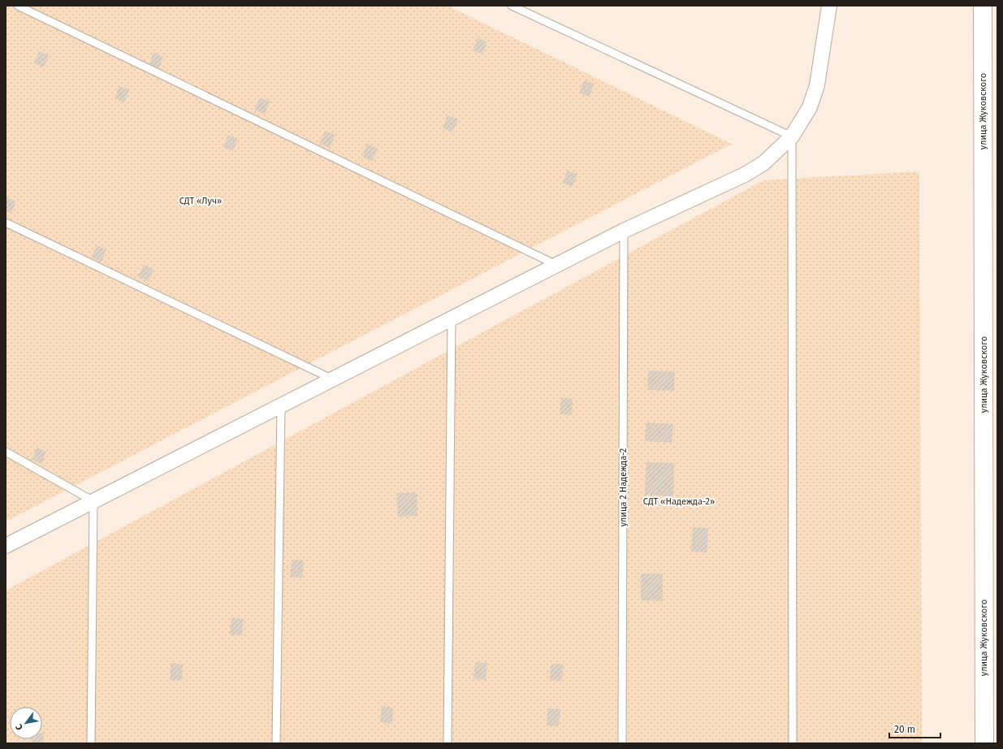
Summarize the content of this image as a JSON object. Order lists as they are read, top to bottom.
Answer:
{
  "streets": {
    "main road": ["улица Жуковского"],
    "lane": ["улица 2 Надежда-2"]
  },
  "parks": ["СДТ «Луч»", "СДТ «Надежда-2»"],
  "scale_bar": "20 m",
  "north": "bottom left"
}
